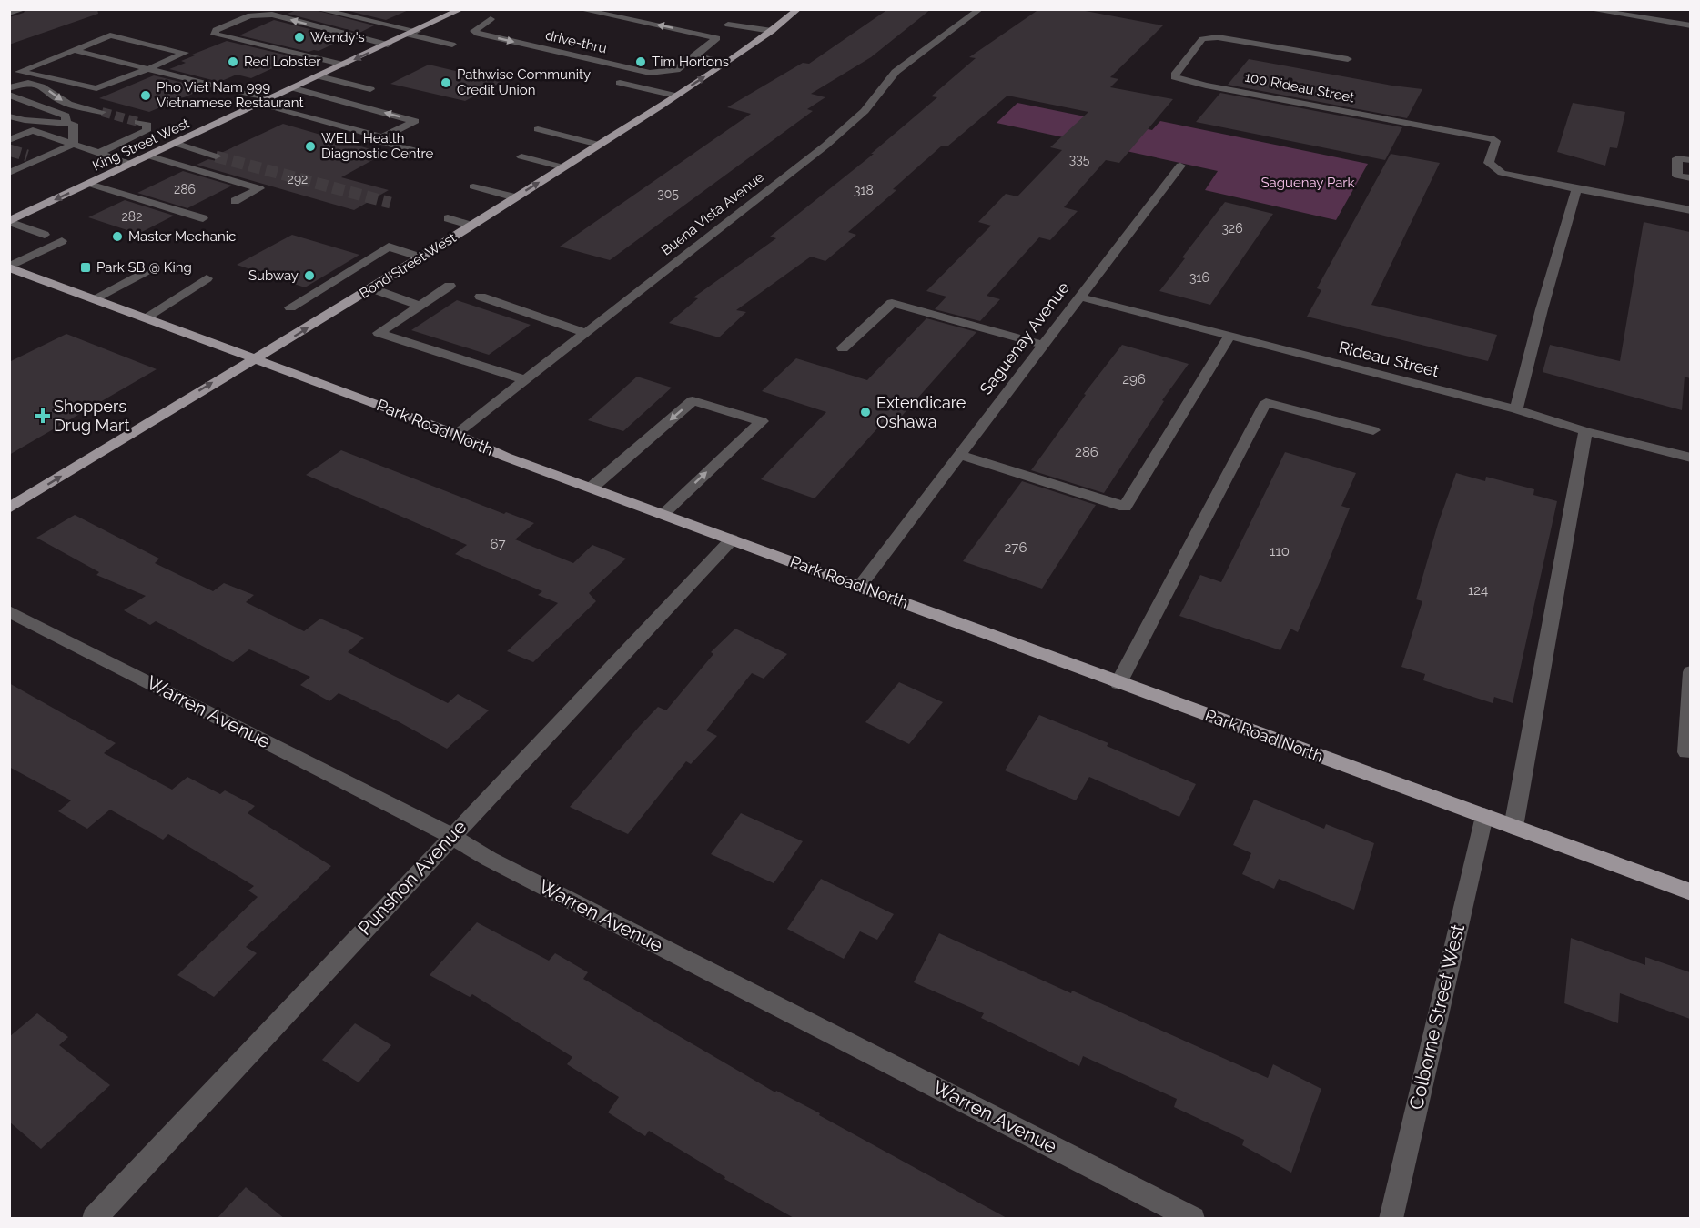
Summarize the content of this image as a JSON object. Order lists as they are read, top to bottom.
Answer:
{
  "streets": {
    "main road": ["King Street West", "Bond Street West", "Park Road North"],
    "street": [
      "drive-thru",
      "100 Rideau Street",
      "Buena Vista Avenue",
      "Saguenay Avenue",
      "Rideau Street",
      "Warren Avenue",
      "Punshon Avenue",
      "Colborne Street West"
    ]
  },
  "crossings": [
    ["Buena Vista Avenue", "Park Road North"],
    ["Bond Street West", "Park Road North"],
    ["Saguenay Avenue", "Rideau Street"],
    ["Saguenay Avenue", "Park Road North"],
    ["Park Road North", "Punshon Avenue"],
    ["Park Road North", "Colborne Street West"],
    ["Warren Avenue", "Punshon Avenue"]
  ],
  "one_way": ["Bond Street West"],
  "parks": ["Saguenay Park"],
  "places": {
    "other": [
      "Wendy's",
      "Red Lobster",
      "Tim Hortons",
      "Pathwise Community Credit Union",
      "Pho Viet Nam 999 Vietnamese Restaurant",
      "WELL Health Diagnostic Centre",
      "Master Mechanic",
      "Subway",
      "Extendicare Oshawa"
    ],
    "transit": ["Park SB @ King"],
    "health": ["Shoppers Drug Mart"]
  },
  "house_numbers": [
    "335",
    "292",
    "286",
    "318",
    "305",
    "282",
    "326",
    "316",
    "296",
    "286",
    "67",
    "276",
    "110",
    "124"
  ]
}
